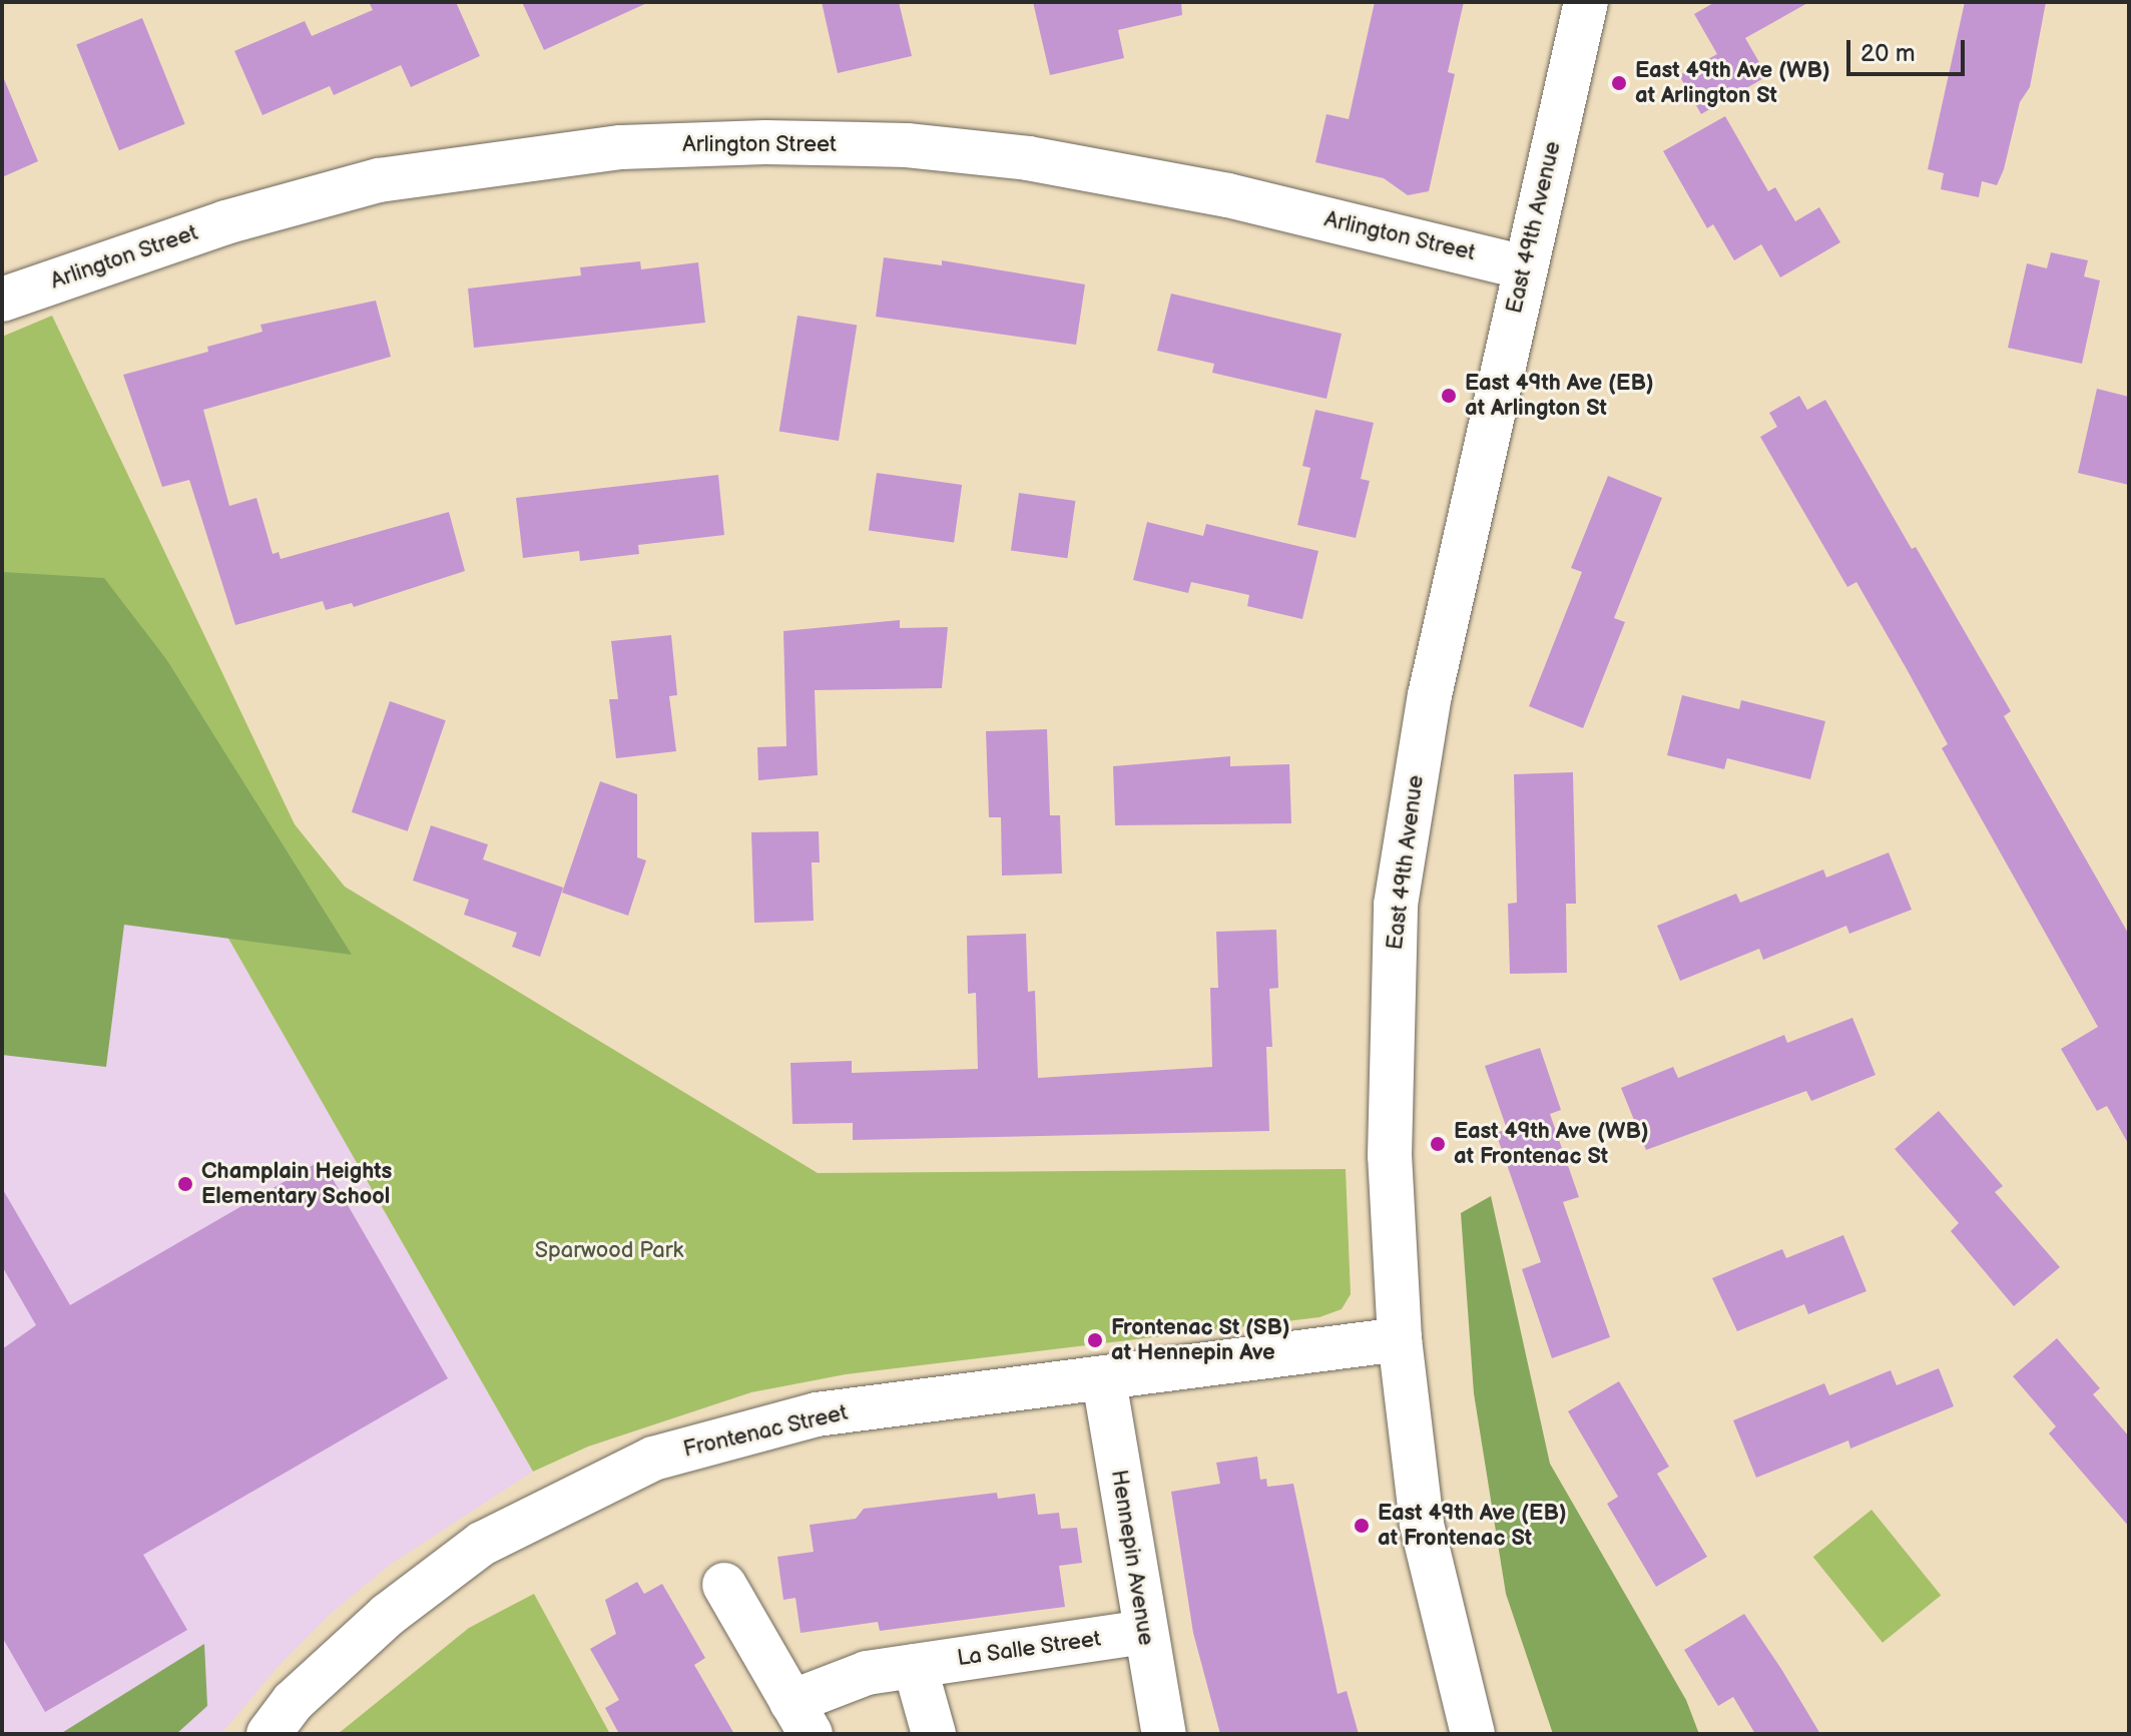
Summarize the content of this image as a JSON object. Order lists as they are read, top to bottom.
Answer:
{
  "streets": {
    "street": [
      "Arlington Street",
      "East 49th Avenue",
      "Frontenac Street",
      "Hennepin Avenue",
      "La Salle Street"
    ]
  },
  "crossings": [
    ["Arlington Street", "East 49th Avenue"],
    ["East 49th Avenue", "Frontenac Street"],
    ["Frontenac Street", "Hennepin Avenue"],
    ["Hennepin Avenue", "La Salle Street"]
  ],
  "parks": ["Sparwood Park"],
  "places": [
    "East 49th Ave (WB) at Arlington St",
    "East 49th Ave (EB) at Arlington St",
    "East 49th Ave (WB) at Frontenac St",
    "Champlain Heights Elementary School",
    "Frontenac St (SB) at Hennepin Ave",
    "East 49th Ave (EB) at Frontenac St"
  ],
  "scale_bar": "20 m"
}
